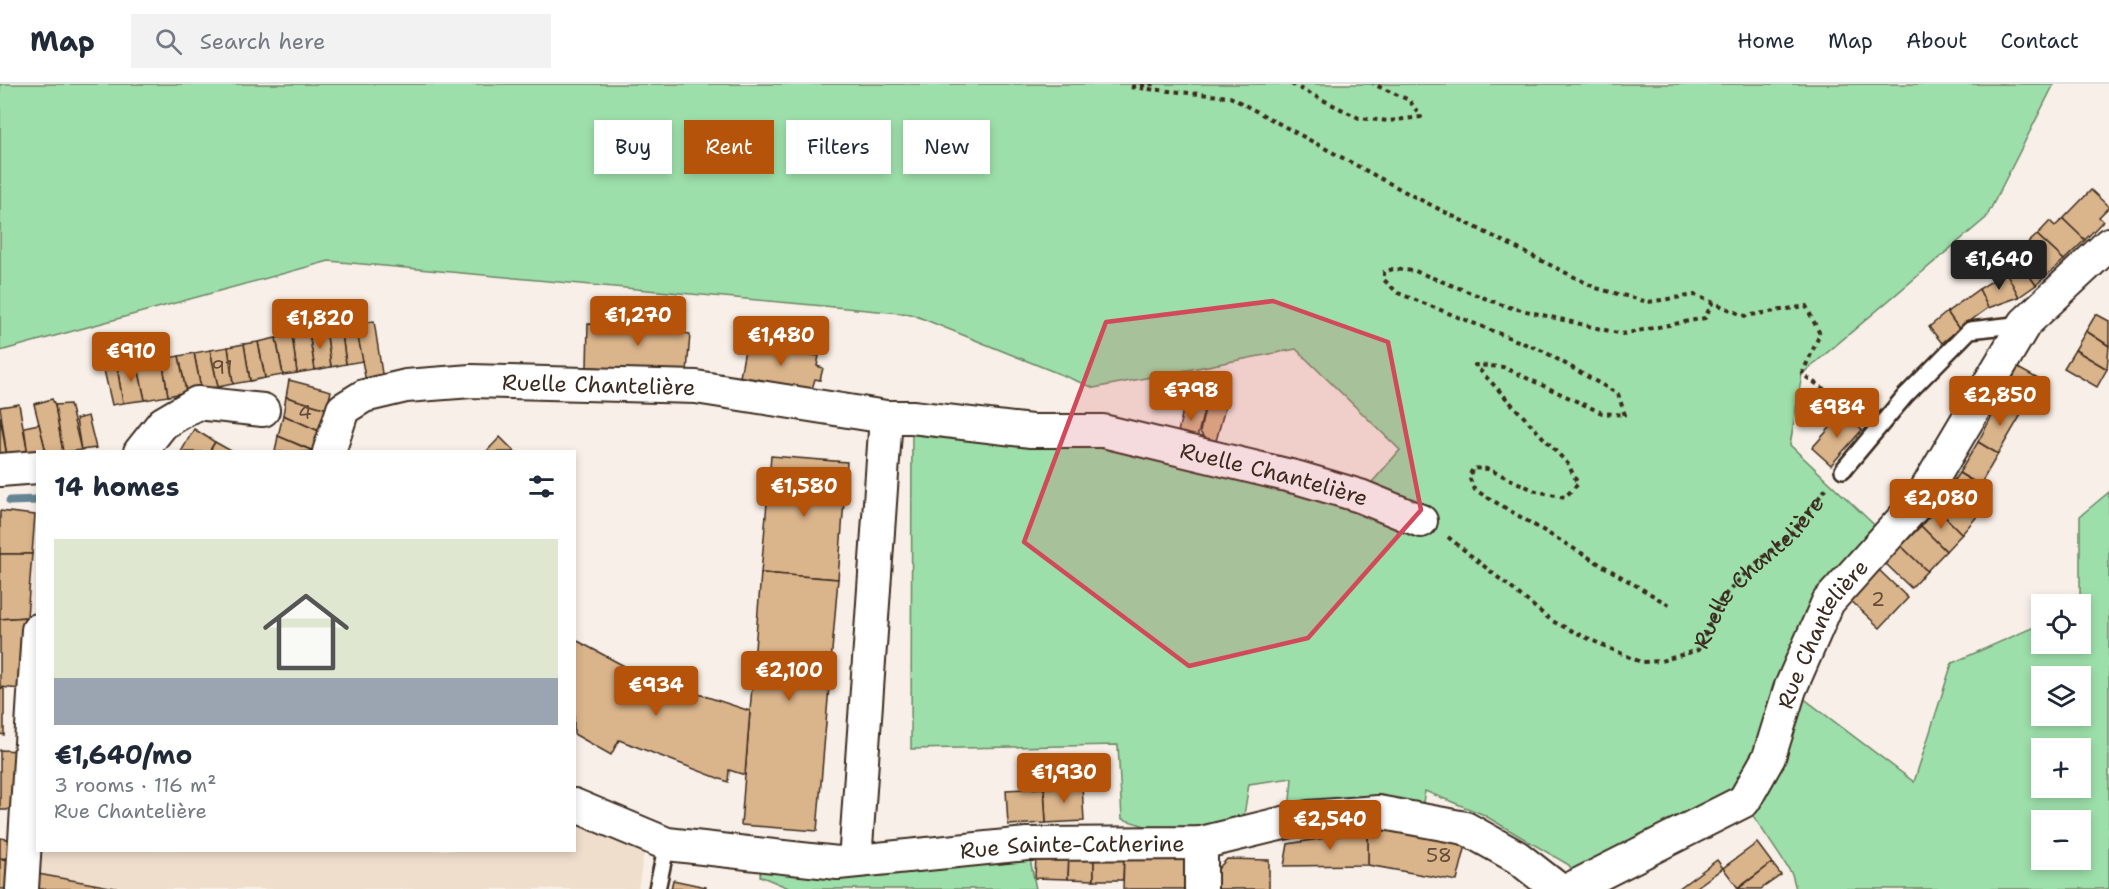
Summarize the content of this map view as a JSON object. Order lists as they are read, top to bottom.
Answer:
{
  "streets": {
    "street": ["Ruelle Chantelière", "Rue Chantelière", "Rue Sainte-Catherine"]
  },
  "house_numbers": [
    "91",
    "4",
    "2",
    "58"
  ],
  "page": {
    "header": "Map",
    "search": "Search here",
    "nav": [
      "Home",
      "Map",
      "About",
      "Contact"
    ],
    "chip": [
      "Buy",
      "Rent",
      "Filters",
      "New"
    ],
    "price": [
      "€1,640",
      "€1,270",
      "€1,820",
      "€1,480",
      "€910",
      "€798",
      "€2,850",
      "€984",
      "€1,580",
      "€2,080",
      "€2,100",
      "€934",
      "€1,930",
      "€2,540"
    ],
    "heading": "14 homes",
    "list": [
      {
        "name": "€1,640/mo",
        "note": "3 rooms · 116 m² · Rue Chantelière"
      }
    ],
    "map_buttons": ["+", "−"]
  }
}
